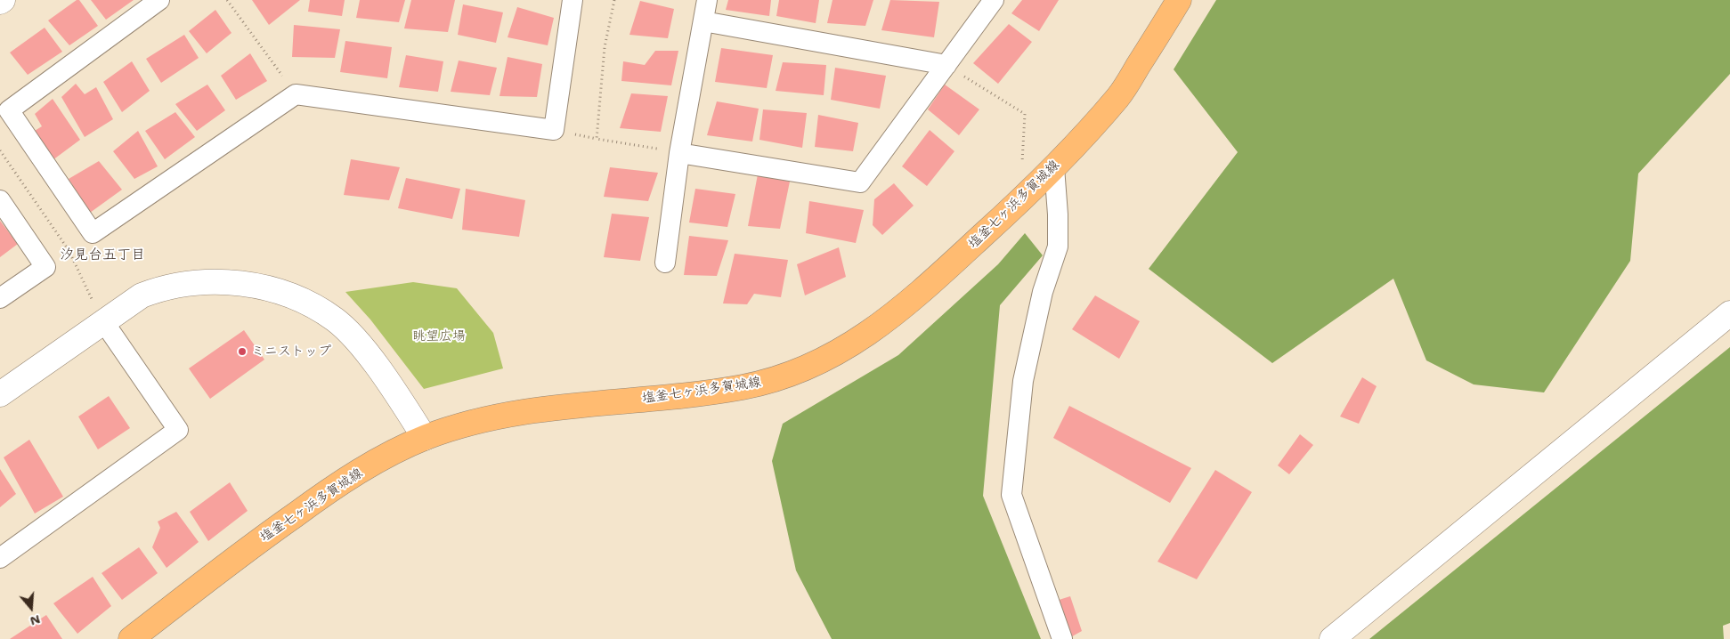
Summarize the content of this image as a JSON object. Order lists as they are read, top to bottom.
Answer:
{
  "streets": {
    "main road": ["塩釜七ヶ浜多賀城線"]
  },
  "districts": ["汐見台五丁目"],
  "parks": ["眺望広場"],
  "places": ["ミニストップ"],
  "north": "bottom"
}
